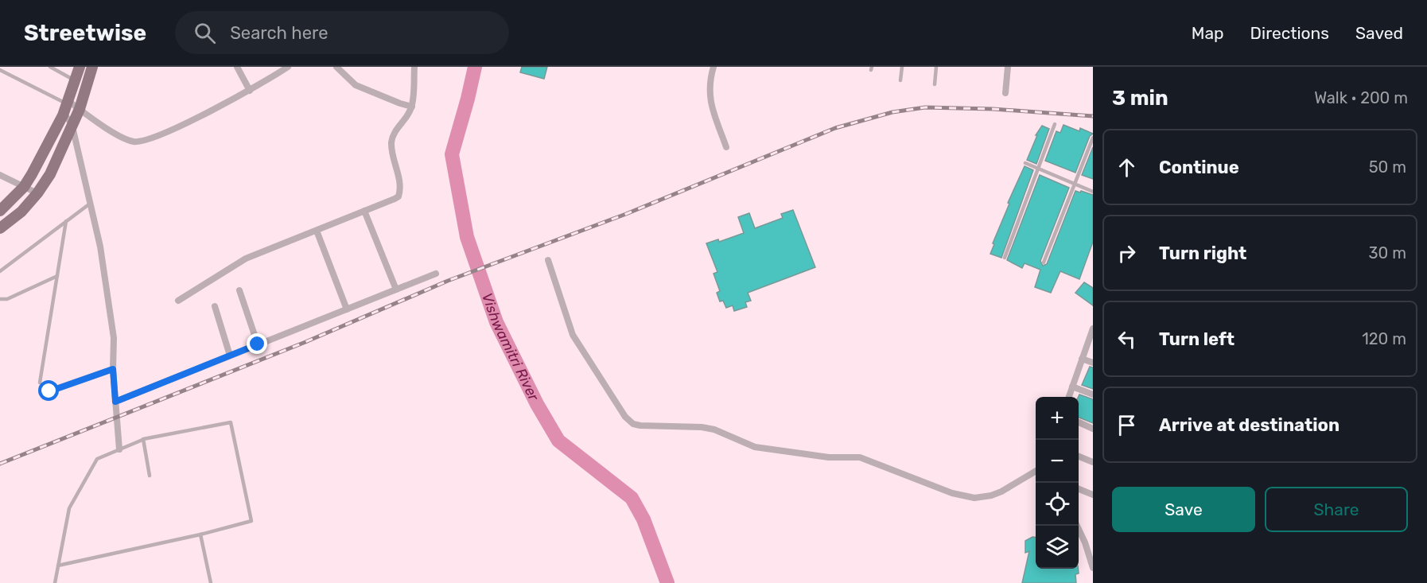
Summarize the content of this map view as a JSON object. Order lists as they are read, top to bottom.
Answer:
{
  "water": ["Vishwamitri River"],
  "page": {
    "header": "Streetwise",
    "search": "Search here",
    "nav": ["Map", "Directions", "Saved"],
    "heading": ["3 min", "Walk · 200 m"],
    "list": [
      ["Continue", "50 m"],
      ["Turn right", "30 m"],
      ["Turn left", "120 m"],
      "Arrive at destination"
    ],
    "map_buttons": ["+", "−"],
    "buttons": ["Save", "Share"]
  }
}
